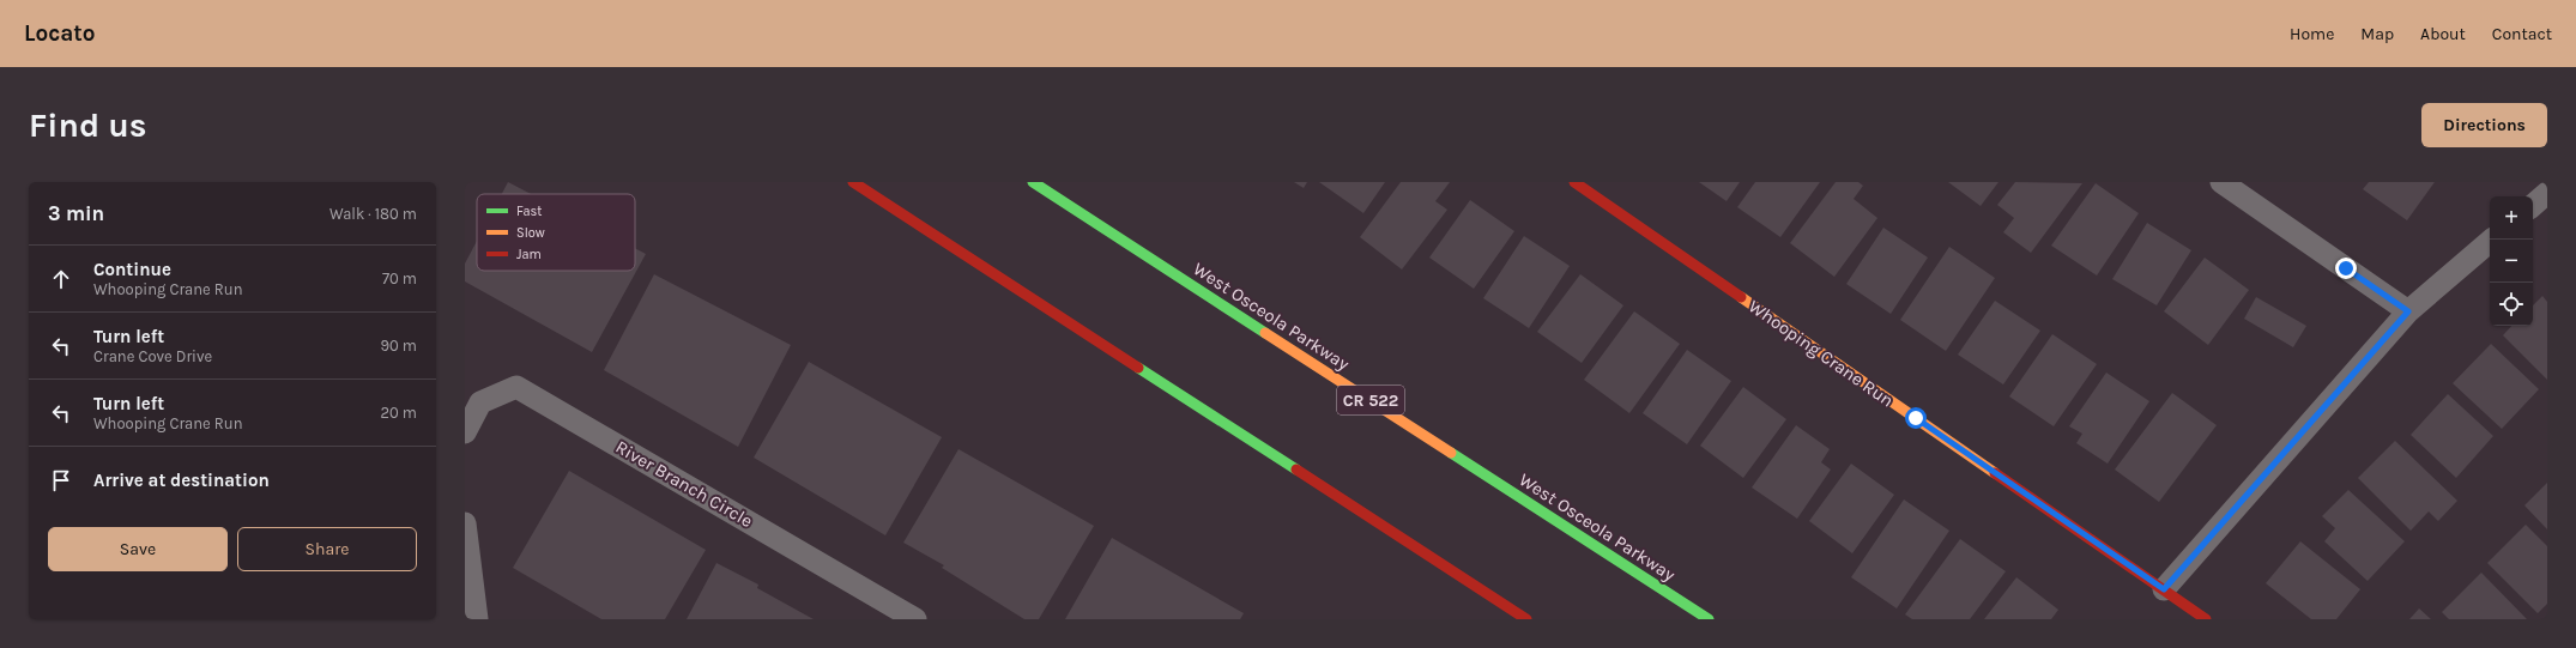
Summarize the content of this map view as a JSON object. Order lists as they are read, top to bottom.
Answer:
{
  "streets": {
    "main road": ["West Osceola Parkway", "Whooping Crane Run", "CR 522"],
    "street": ["River Branch Circle"]
  },
  "legend": ["Fast", "Slow", "Jam"],
  "page": {
    "header": "Locato",
    "nav": [
      "Home",
      "Map",
      "About",
      "Contact"
    ],
    "buttons": [
      "Directions",
      ["Save", "Share"]
    ],
    "title": "Find us",
    "heading": ["3 min", "Walk · 180 m"],
    "map_buttons": ["+", "−"],
    "list": [
      ["Continue", "Whooping Crane Run", "70 m"],
      ["Turn left", "Crane Cove Drive", "90 m"],
      ["Turn left", "Whooping Crane Run", "20 m"],
      "Arrive at destination"
    ]
  }
}
